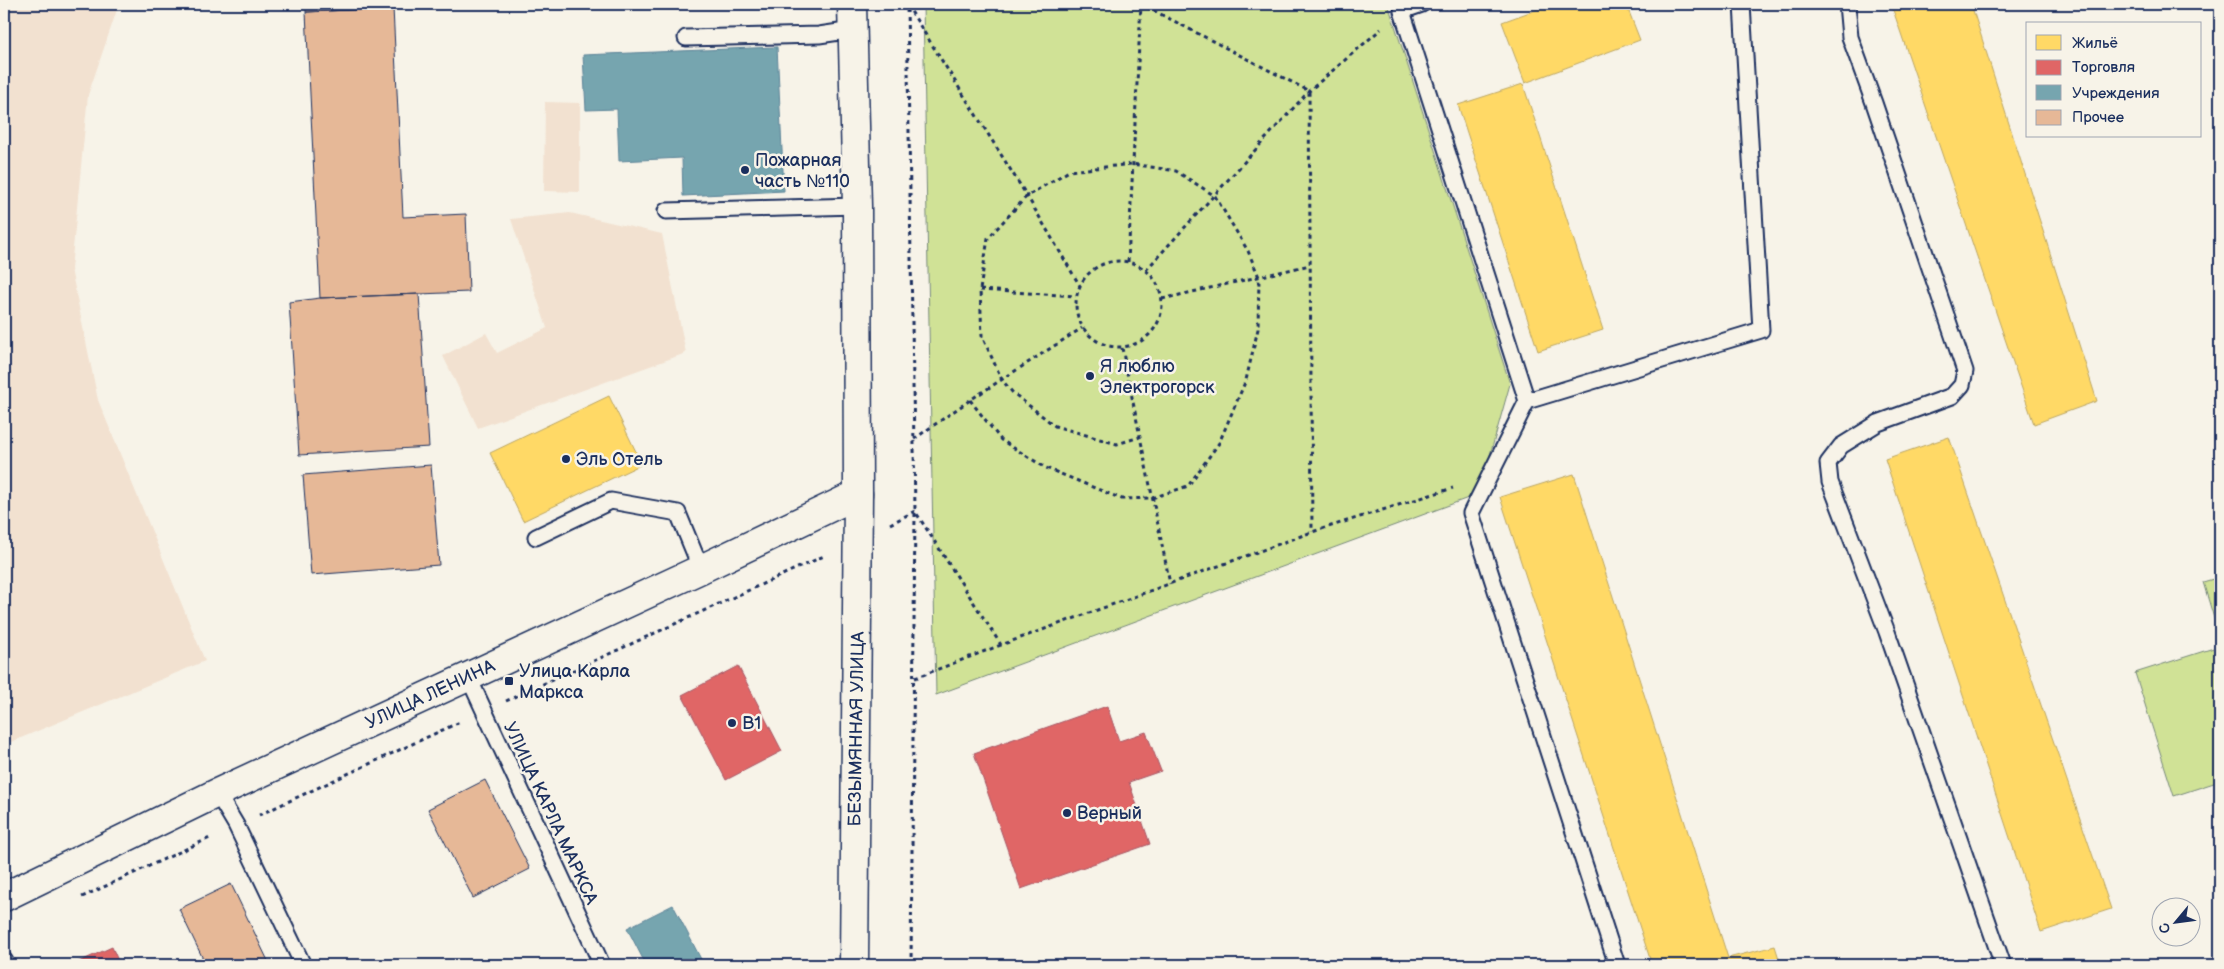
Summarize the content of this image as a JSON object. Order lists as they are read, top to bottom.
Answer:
{
  "streets": {
    "street": ["УЛИЦА ЛЕНИНА", "БЕЗЫМЯННАЯ УЛИЦА"],
    "lane": ["УЛИЦА КАРЛА МАРКСА"]
  },
  "crossings": [
    ["УЛИЦА ЛЕНИНА", "БЕЗЫМЯННАЯ УЛИЦА"],
    ["УЛИЦА ЛЕНИНА", "УЛИЦА КАРЛА МАРКСА"]
  ],
  "places": {
    "other": [
      "Пожарная часть №110",
      "Я люблю Электрогорск",
      "Эль Отель",
      "B1",
      "Верный"
    ],
    "transit": ["Улица Карла Маркса"]
  },
  "legend": [
    "Жильё",
    "Торговля",
    "Учреждения",
    "Прочее"
  ],
  "north": "bottom left"
}
